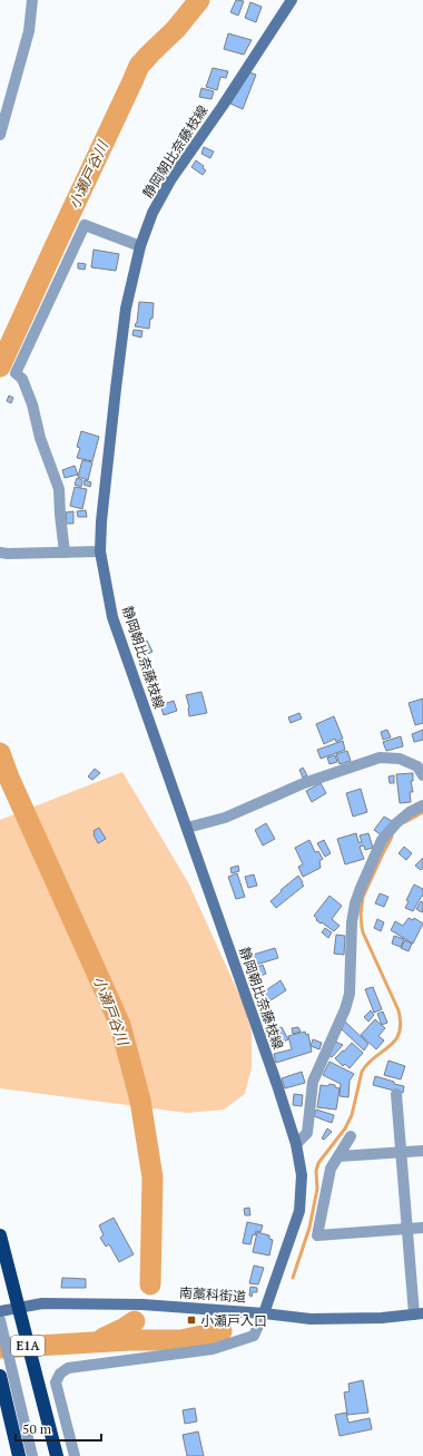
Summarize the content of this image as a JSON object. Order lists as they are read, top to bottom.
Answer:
{
  "streets": {
    "highway": ["E1A"],
    "main road": ["静岡朝比奈藤枝線", "南藁科街道"]
  },
  "crossings": [
    ["静岡朝比奈藤枝線", "南藁科街道"]
  ],
  "water": ["小瀬戸谷川"],
  "places": {
    "transit": ["小瀬戸入口"]
  },
  "scale_bar": "50 m"
}
